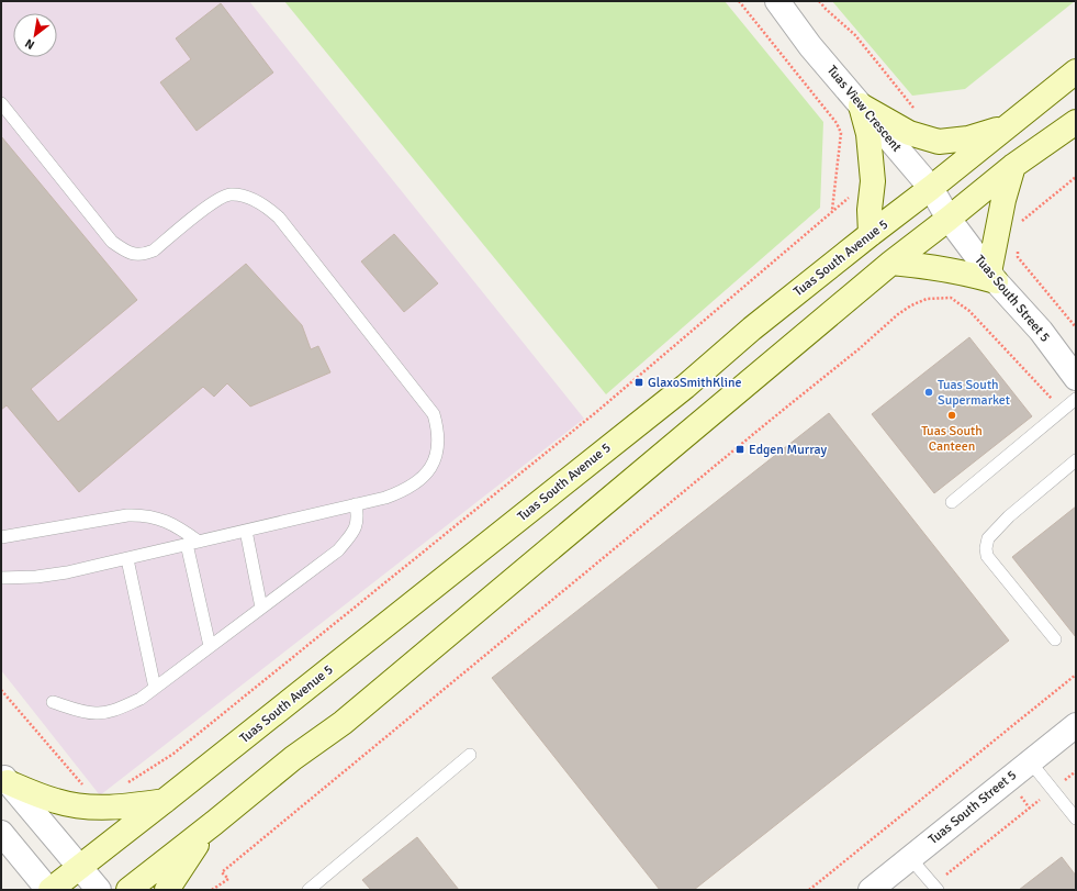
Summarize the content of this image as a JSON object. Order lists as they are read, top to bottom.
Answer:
{
  "streets": {
    "main road": ["Tuas South Avenue 5"],
    "street": ["Tuas View Crescent", "Tuas South Street 5"]
  },
  "crossings": [
    ["Tuas View Crescent", "Tuas South Avenue 5"],
    ["Tuas View Crescent", "Tuas South Street 5"]
  ],
  "places": {
    "transit": ["GlaxoSmithKline", "Edgen Murray"],
    "other": ["Tuas South Supermarket", "Tuas South Canteen"]
  },
  "north": "bottom left"
}
